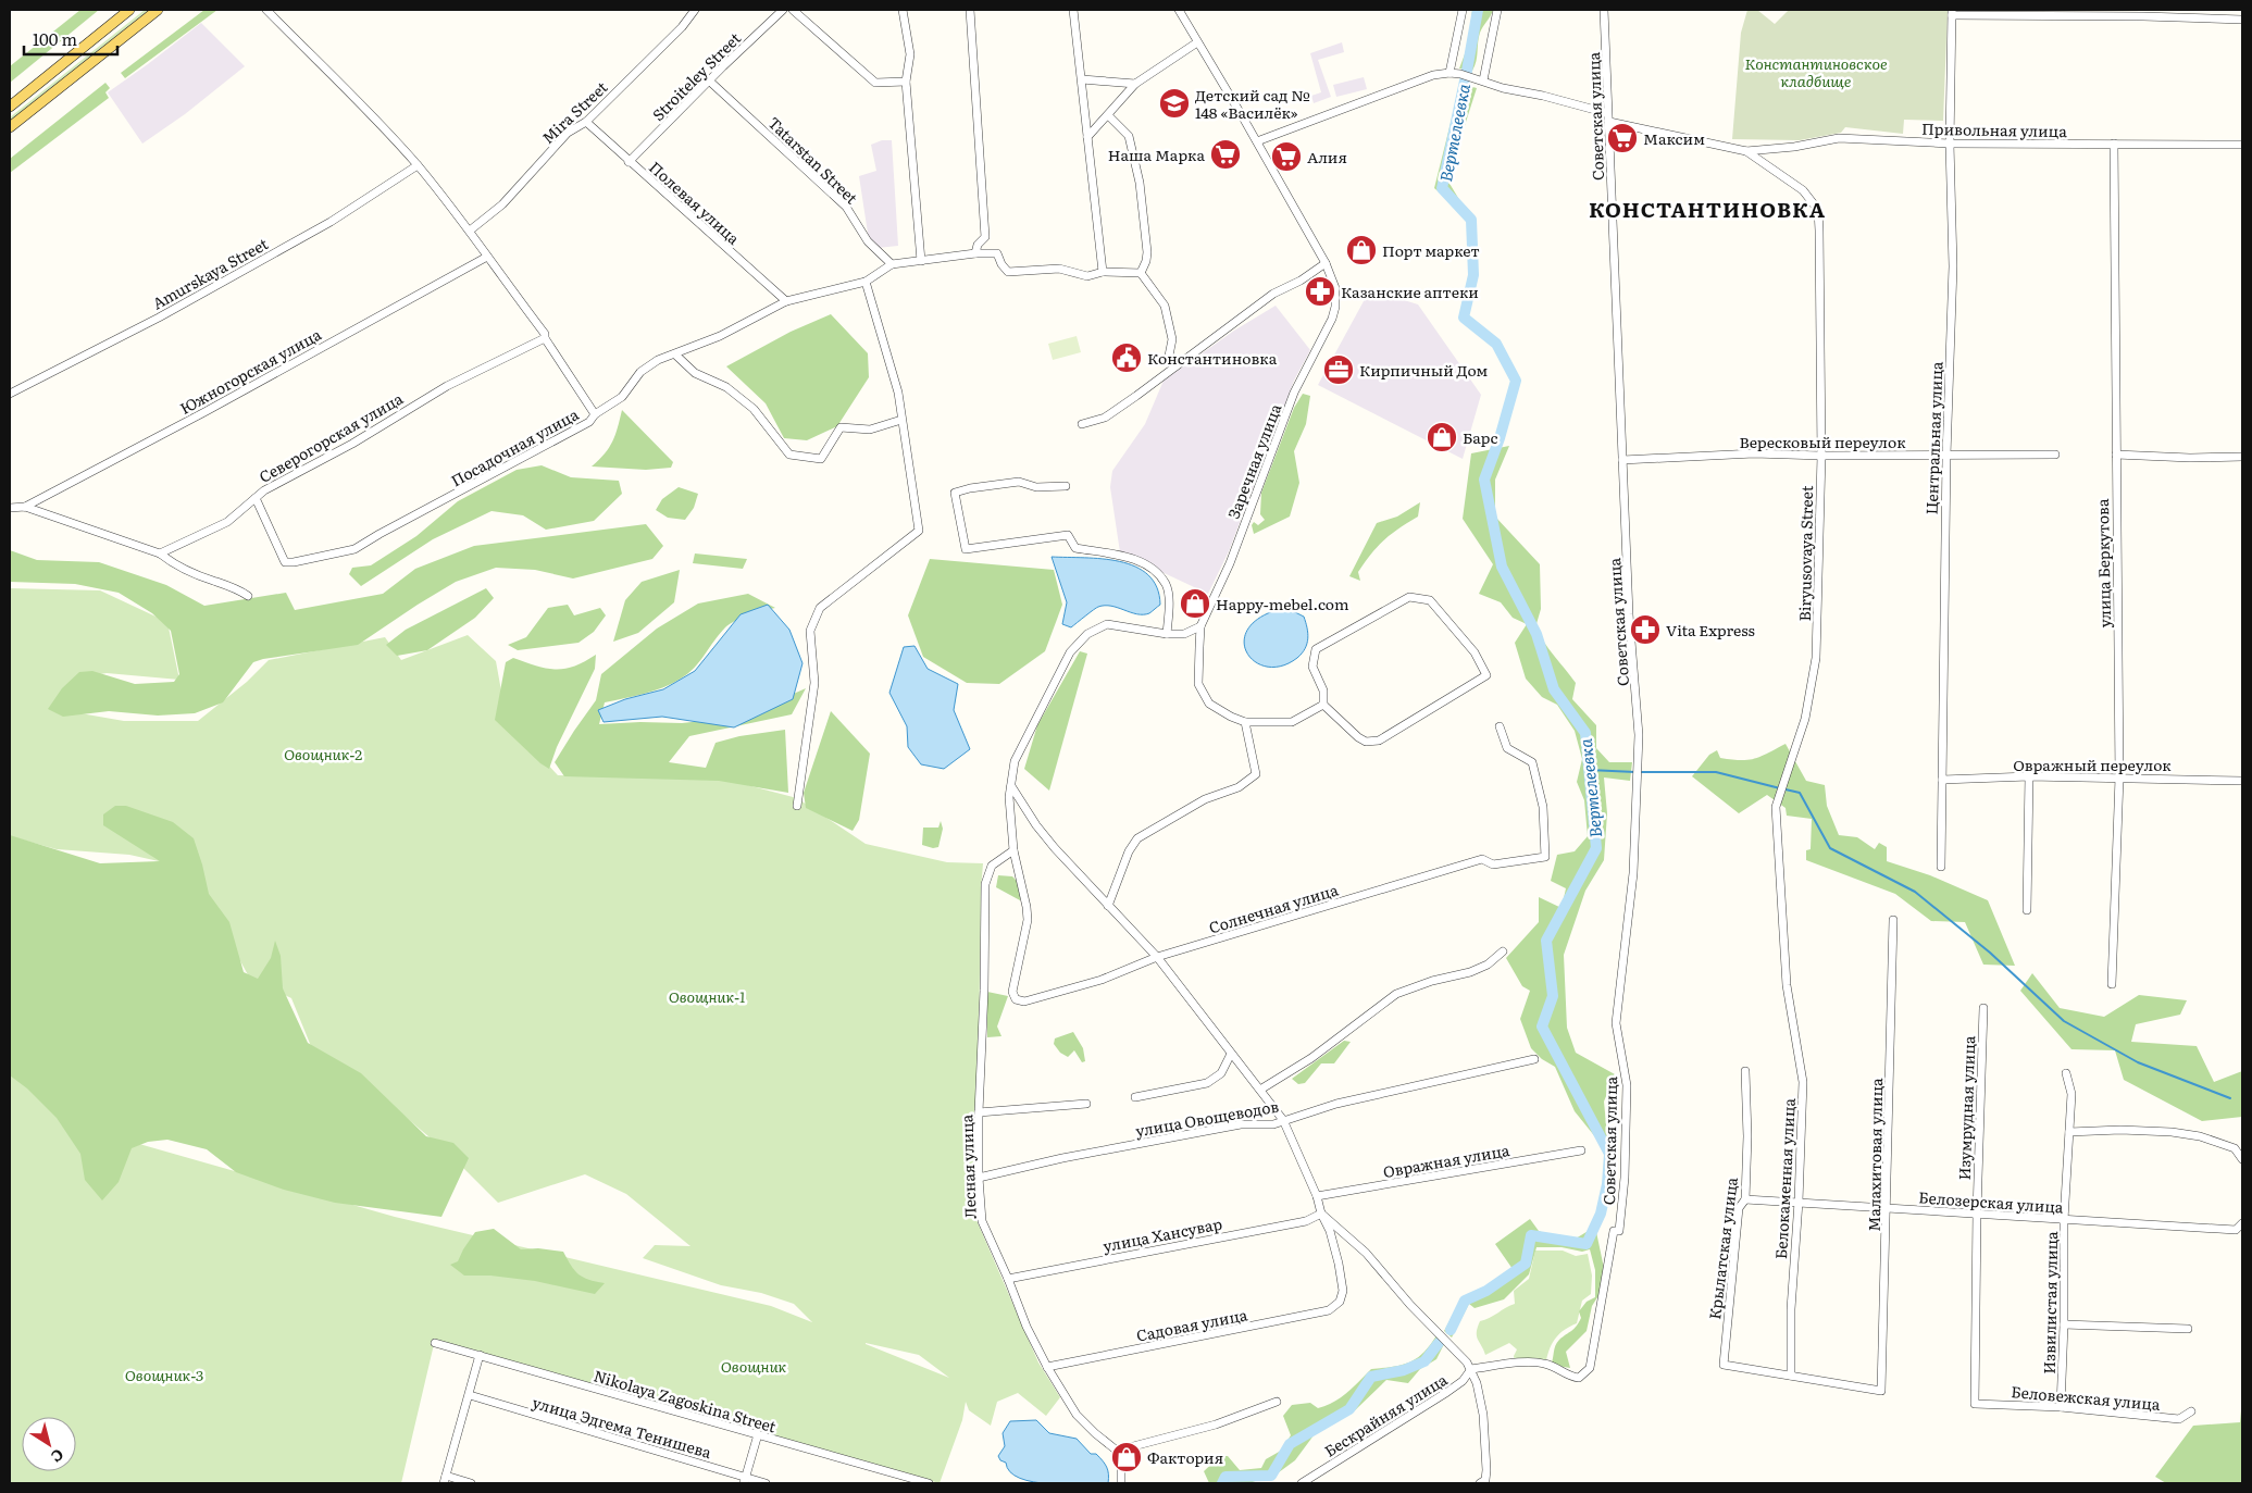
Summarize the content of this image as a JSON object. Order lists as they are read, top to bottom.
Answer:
{
  "streets": {
    "street": [
      "Stroiteley Street",
      "Mira Street",
      "Советская улица",
      "Привольная улица",
      "Tatarstan Street",
      "Полевая улица",
      "Amurskaya Street",
      "Южногорская улица",
      "Северогорская улица",
      "Центральная улица",
      "Вересковый переулок",
      "Посадочная улица",
      "Заречная улица",
      "Biryusovaya Street",
      "улица Беркутова",
      "Овражный переулок",
      "Солнечная улица",
      "Изумрудная улица",
      "улица Овощеводов",
      "Малахитовая улица",
      "Овражная улица",
      "Лесная улица",
      "Белокаменная улица",
      "Белозерская улица",
      "улица Хансувар",
      "Крылатская улица",
      "Извилистая улица",
      "Садовая улица",
      "Беловежская улица",
      "Nikolaya Zagoskina Street",
      "Бескрайняя улица",
      "улица Эдгема Тенишева"
    ]
  },
  "crossings": [
    ["Stroiteley Street", "Tatarstan Street"],
    ["Stroiteley Street", "Полевая улица"],
    ["Mira Street", "Полевая улица"],
    ["Советская улица", "Вересковый переулок"],
    ["Советская улица", "Бескрайняя улица"],
    ["Привольная улица", "Центральная улица"],
    ["Привольная улица", "Biryusovaya Street"],
    ["Привольная улица", "улица Беркутова"],
    ["Tatarstan Street", "Посадочная улица"],
    ["Полевая улица", "Посадочная улица"],
    ["Северогорская улица", "Посадочная улица"],
    ["Центральная улица", "Вересковый переулок"],
    ["Центральная улица", "Овражный переулок"],
    ["Вересковый переулок", "Biryusovaya Street"],
    ["Biryusovaya Street", "Белокаменная улица"],
    ["улица Беркутова", "Овражный переулок"],
    ["Солнечная улица", "Лесная улица"],
    ["Изумрудная улица", "Белозерская улица"],
    ["Изумрудная улица", "Беловежская улица"],
    ["улица Овощеводов", "Лесная улица"],
    ["Малахитовая улица", "Белокаменная улица"],
    ["Малахитовая улица", "Белозерская улица"],
    ["Малахитовая улица", "Крылатская улица"],
    ["Лесная улица", "улица Хансувар"],
    ["Лесная улица", "Садовая улица"],
    ["Белокаменная улица", "Белозерская улица"],
    ["Белокаменная улица", "Крылатская улица"],
    ["Белозерская улица", "Крылатская улица"],
    ["Белозерская улица", "Извилистая улица"],
    ["улица Хансувар", "Садовая улица"],
    ["Извилистая улица", "Беловежская улица"]
  ],
  "districts": ["КОНСТАНТИНОВКА"],
  "water": ["Вертелеевка"],
  "parks": [
    "Константиновское кладбище",
    "Овощник-2",
    "Овощник-1",
    "Овощник",
    "Овощник-3"
  ],
  "places": {
    "school or university": ["Детский сад № 148 «Василёк»"],
    "supermarket": ["Максим", "Наша Марка", "Алия"],
    "shop": [
      "Порт маркет",
      "Барс",
      "Happy-mebel.com",
      "Фактория"
    ],
    "pharmacy": ["Казанские аптеки", "Vita Express"],
    "public building": ["Константиновка"],
    "office": ["Кирпичный Дом"]
  },
  "scale_bar": "100 m",
  "north": "bottom right"
}
